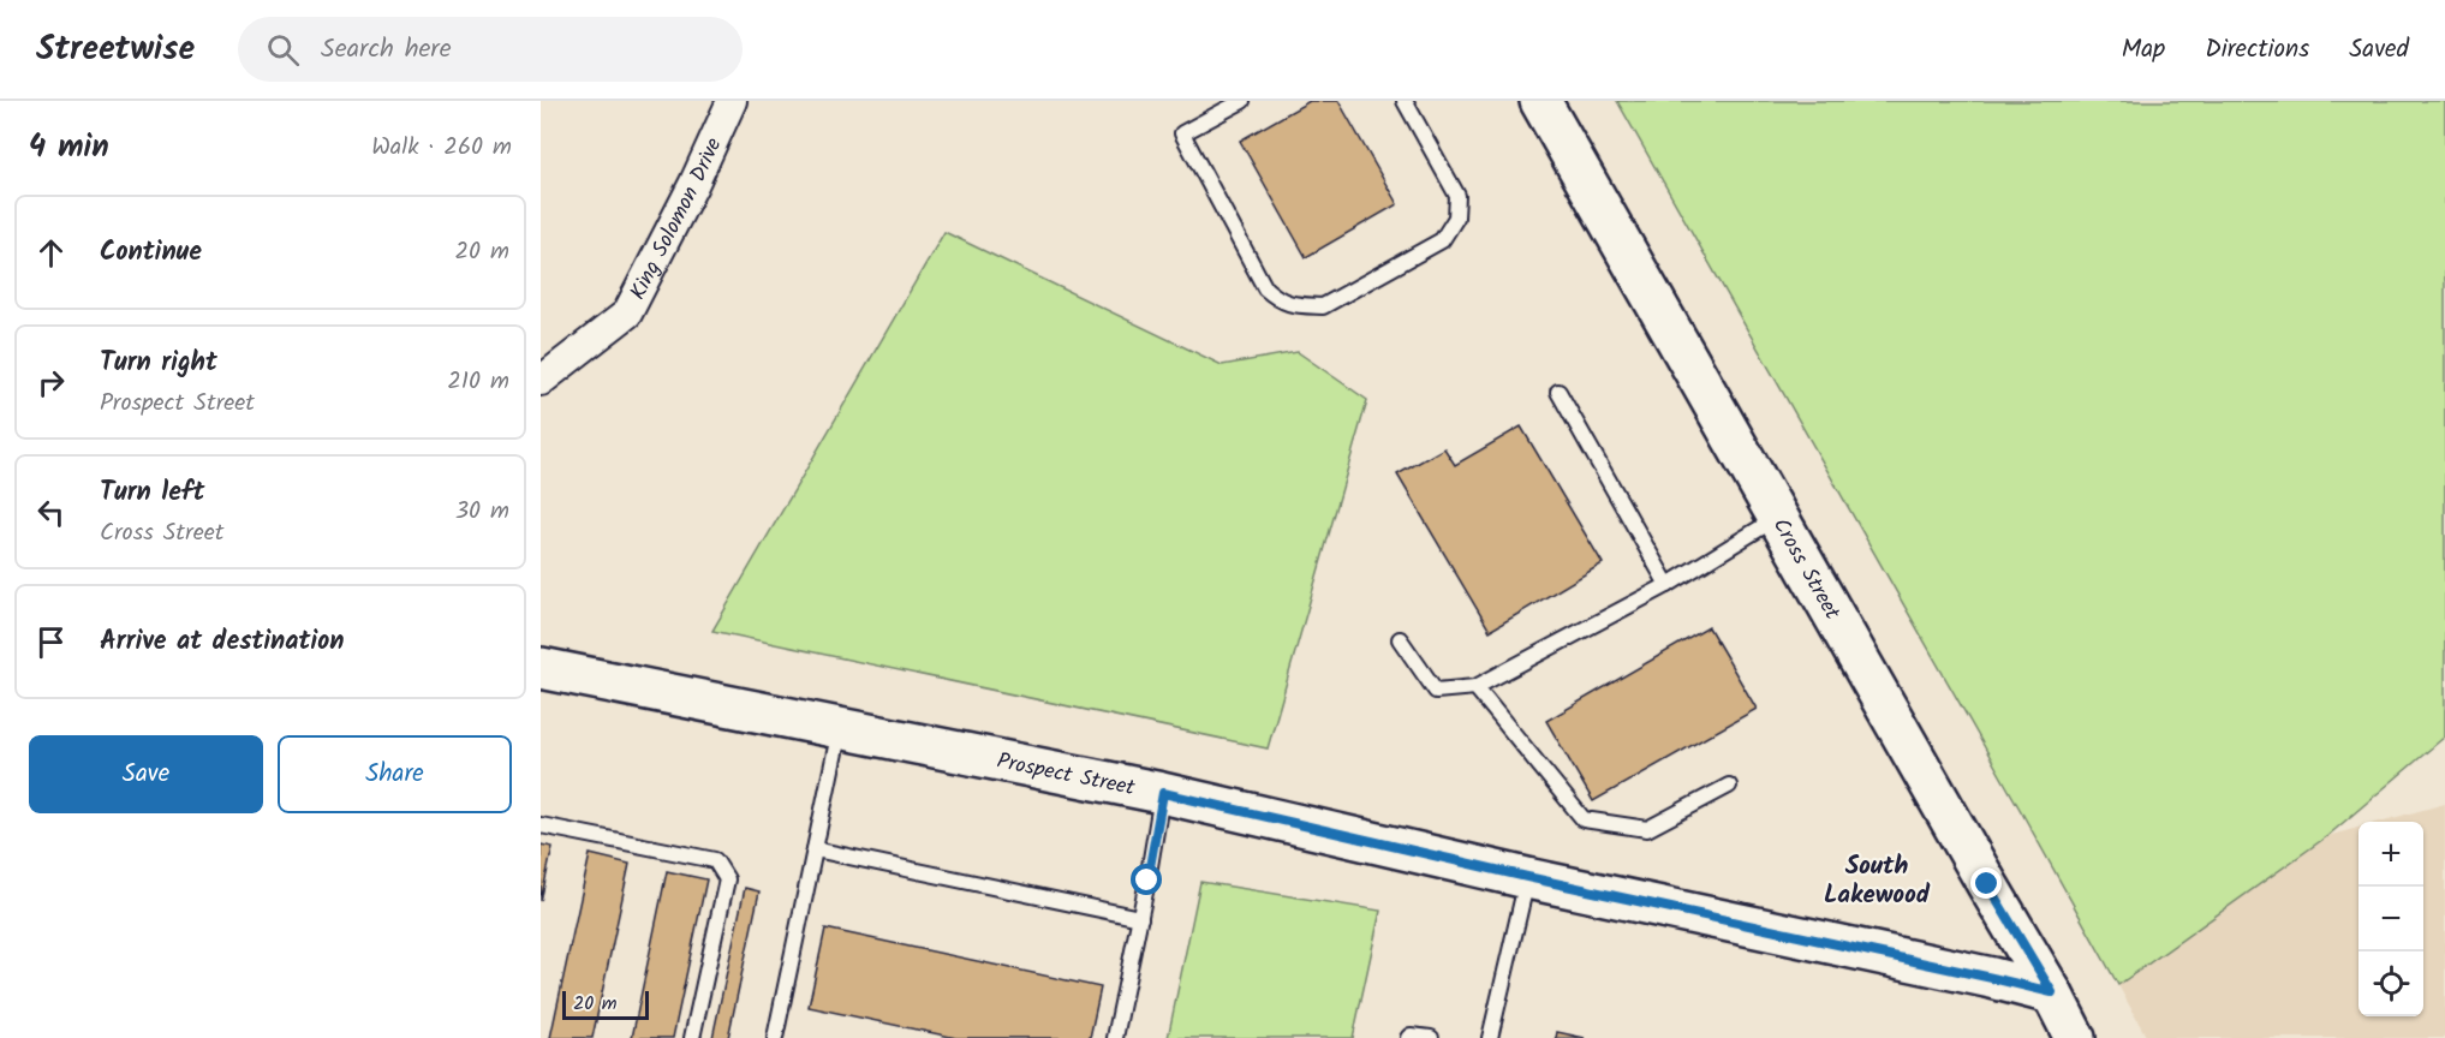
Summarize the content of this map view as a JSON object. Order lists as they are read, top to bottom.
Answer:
{
  "streets": {
    "street": ["King Solomon Drive", "Cross Street", "Prospect Street"]
  },
  "crossings": [
    ["Cross Street", "Prospect Street"]
  ],
  "districts": ["South Lakewood"],
  "scale_bar": "20 m",
  "page": {
    "header": "Streetwise",
    "search": "Search here",
    "nav": ["Map", "Directions", "Saved"],
    "heading": ["4 min", "Walk · 260 m"],
    "list": [
      ["Continue", "20 m"],
      ["Turn right", "Prospect Street", "210 m"],
      ["Turn left", "Cross Street", "30 m"],
      "Arrive at destination"
    ],
    "buttons": ["Save", "Share"],
    "map_buttons": ["+", "−"],
    "scale": "20 m"
  }
}
